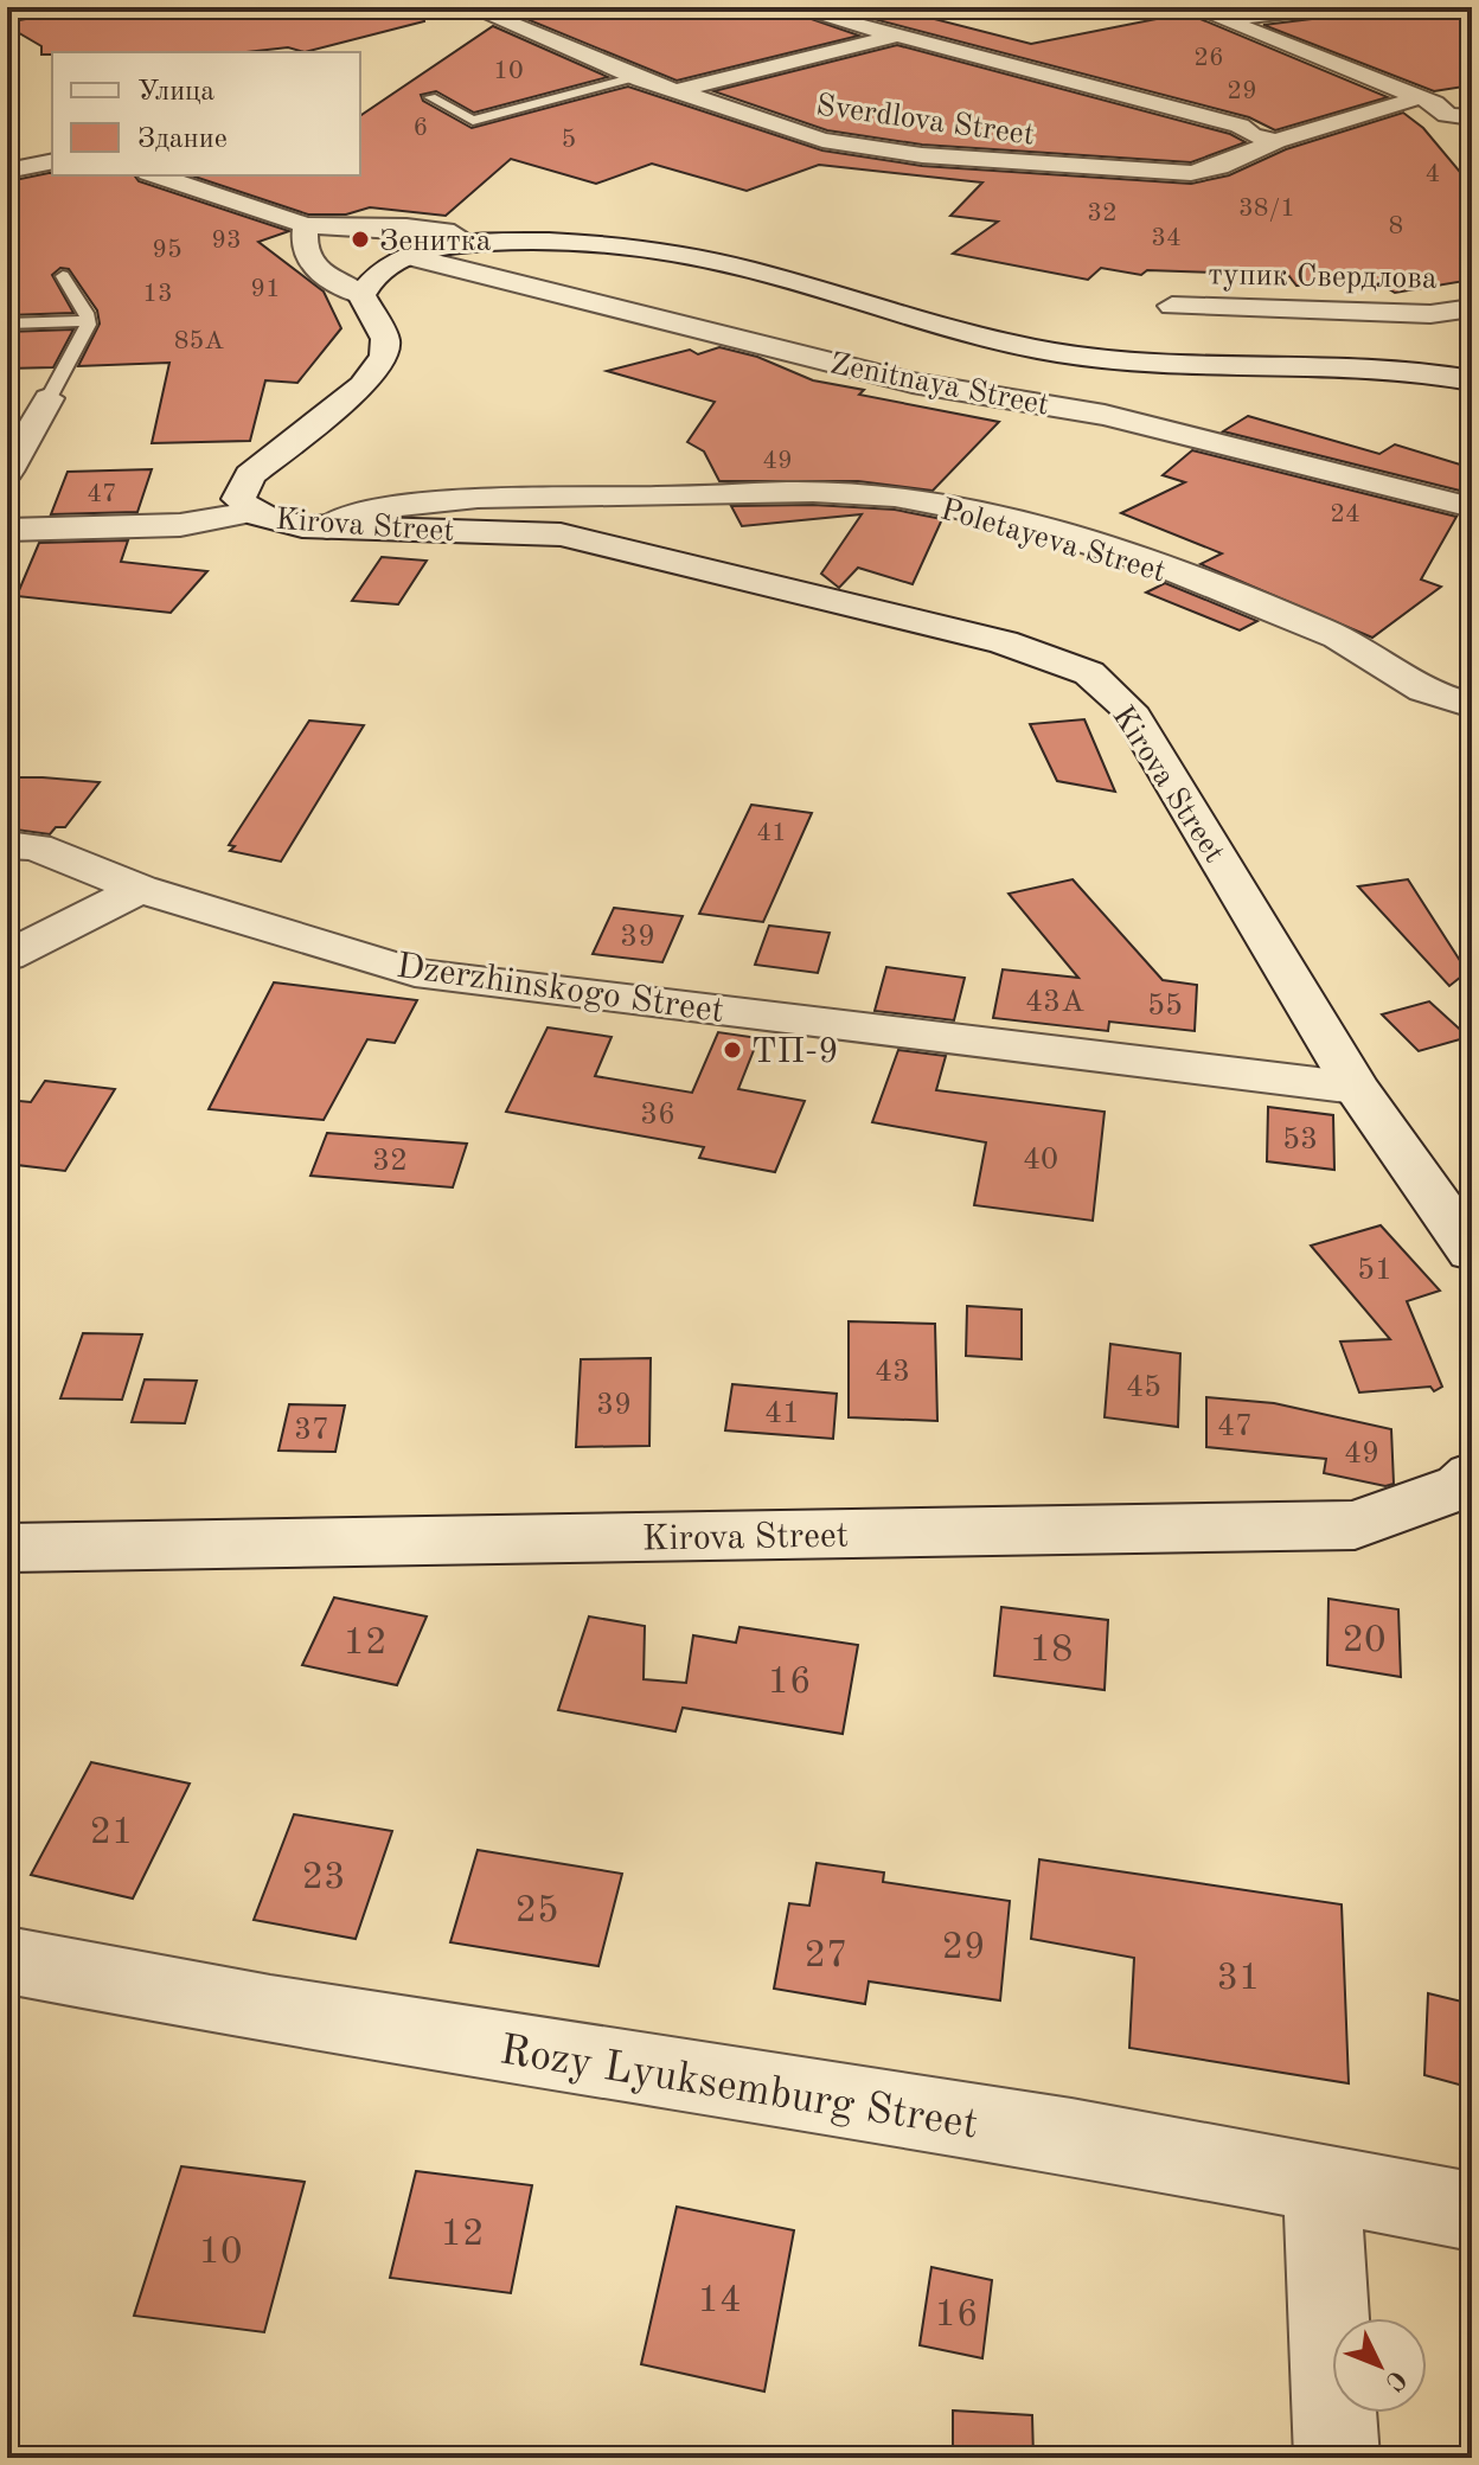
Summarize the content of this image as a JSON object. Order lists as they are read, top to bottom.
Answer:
{
  "streets": {
    "street": [
      "Sverdlova Street",
      "тупик Свердлова",
      "Zenitnaya Street",
      "Kirova Street",
      "Poletayeva Street",
      "Dzerzhinskogo Street",
      "Rozy Lyuksemburg Street"
    ]
  },
  "crossings": [
    ["Kirova Street", "Poletayeva Street"],
    ["Kirova Street", "Dzerzhinskogo Street"]
  ],
  "places": ["Зенитка", "ТП-9"],
  "house_numbers": [
    "26",
    "10",
    "29",
    "6",
    "5",
    "4",
    "38/1",
    "32",
    "8",
    "34",
    "93",
    "95",
    "91",
    "13",
    "85А",
    "49",
    "47",
    "24",
    "41",
    "39",
    "43А",
    "55",
    "36",
    "53",
    "40",
    "32",
    "51",
    "43",
    "45",
    "39",
    "41",
    "47",
    "37",
    "49",
    "20",
    "12",
    "18",
    "16",
    "21",
    "23",
    "25",
    "29",
    "27",
    "31",
    "12",
    "10",
    "14",
    "16"
  ],
  "legend": ["Улица", "Здание"],
  "north": "bottom right"
}
